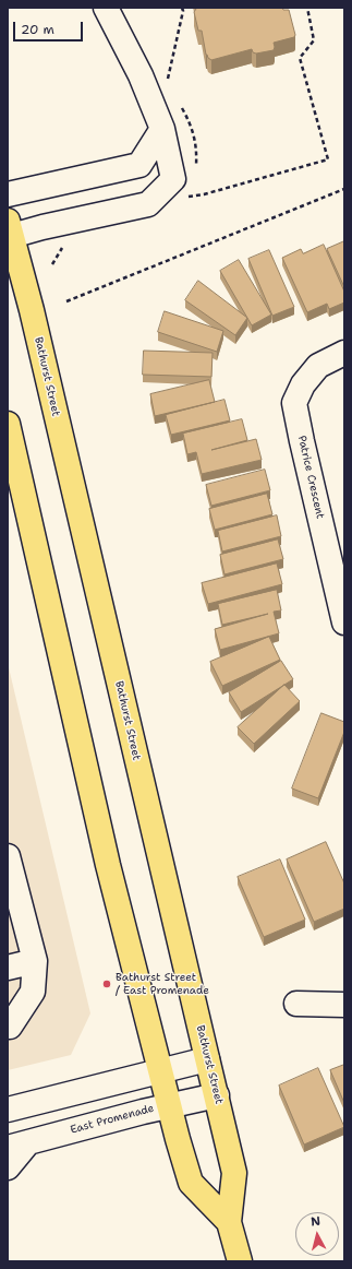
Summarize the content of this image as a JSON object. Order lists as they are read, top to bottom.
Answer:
{
  "streets": {
    "main road": ["Bathurst Street"],
    "street": ["Patrice Crescent", "East Promenade"]
  },
  "crossings": [
    ["Bathurst Street", "East Promenade"]
  ],
  "places": ["Bathurst Street / East Promenade"],
  "scale_bar": "20 m",
  "north": "top"
}
